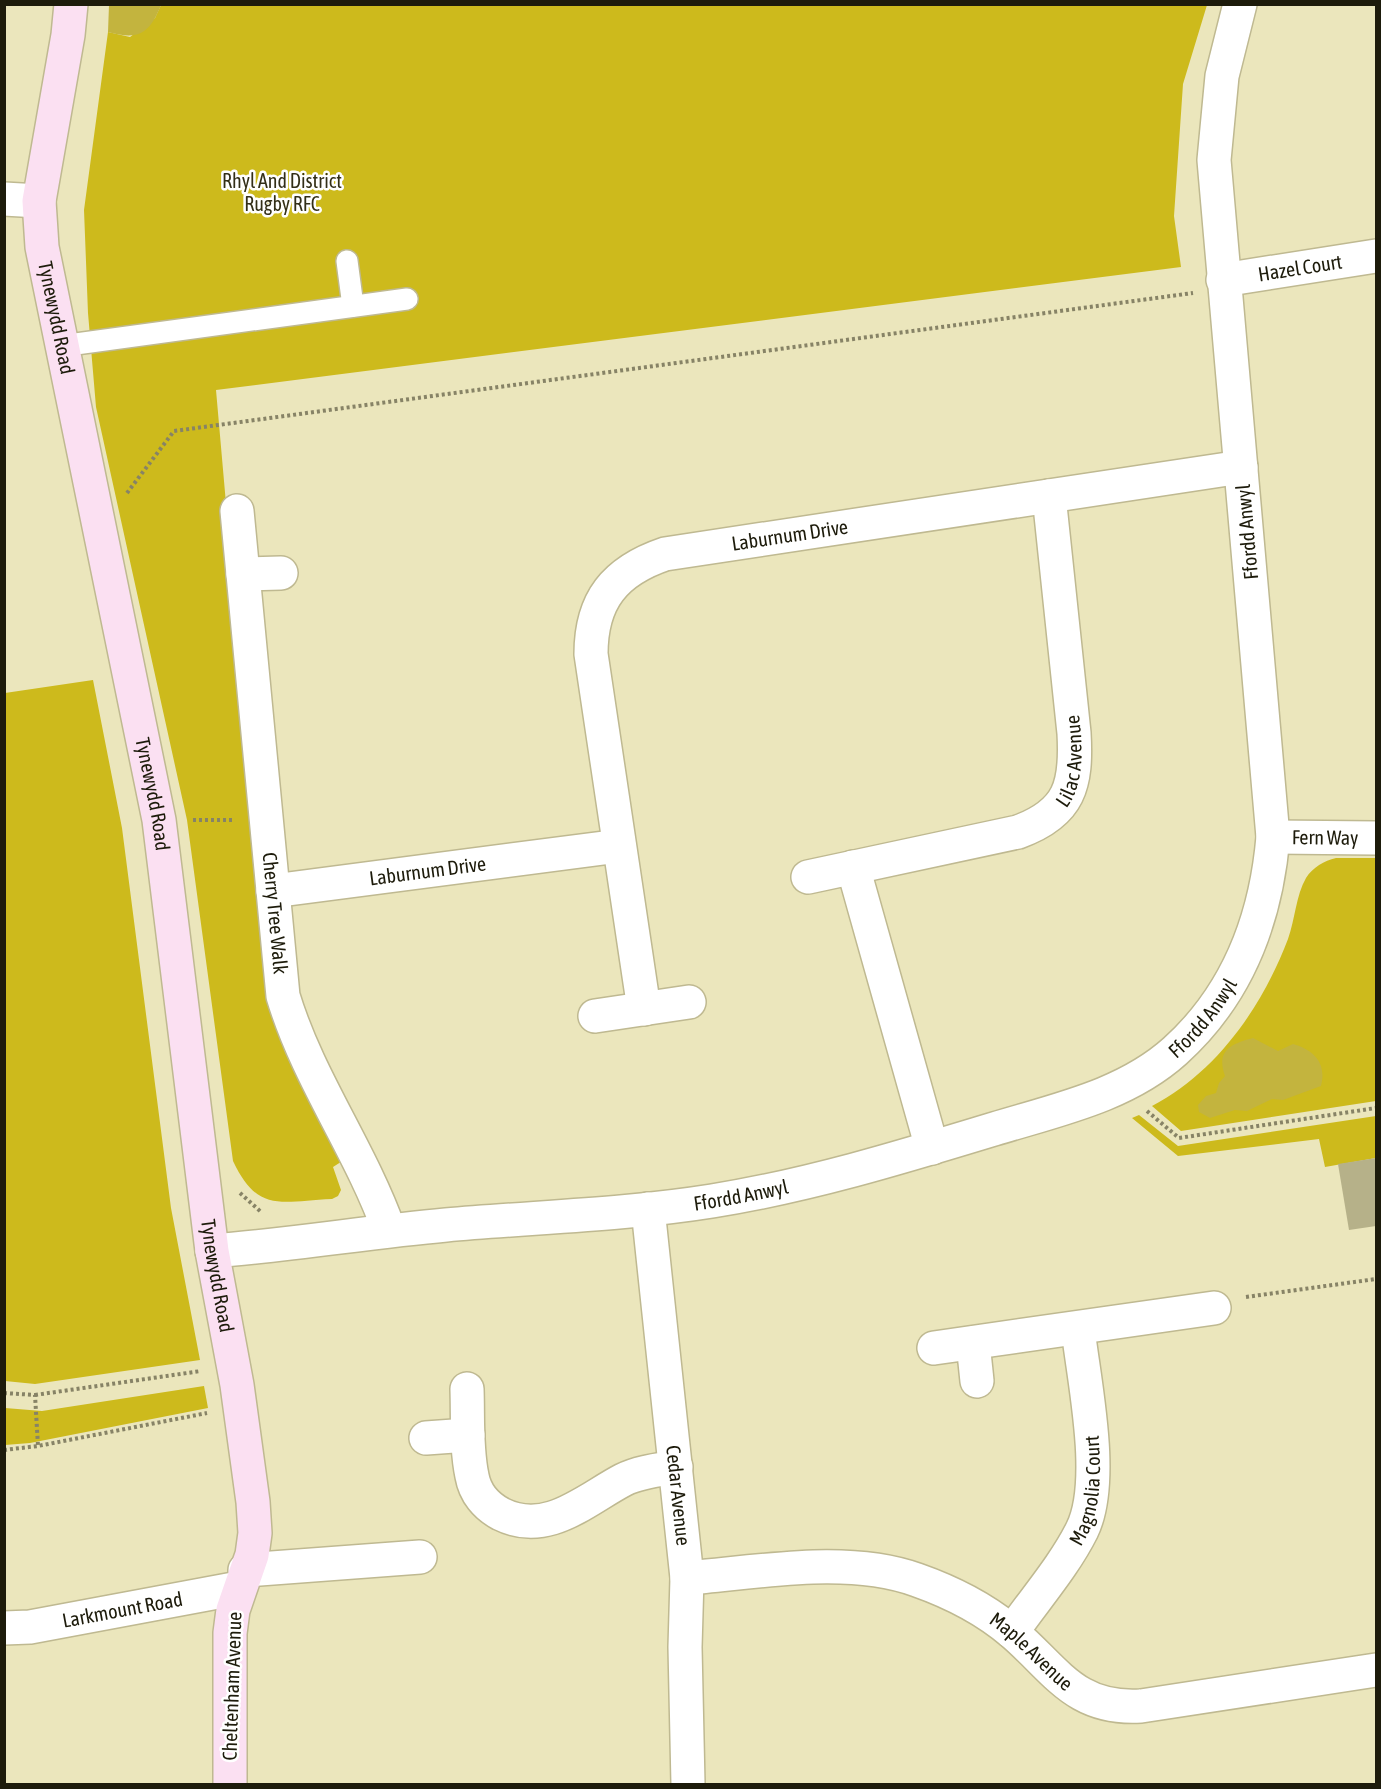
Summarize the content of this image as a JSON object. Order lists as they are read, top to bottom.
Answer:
{
  "streets": {
    "street": [
      "Hazel Court",
      "Tynewydd Road",
      "Ffordd Anwyl",
      "Laburnum Drive",
      "Lilac Avenue",
      "Fern Way",
      "Cherry Tree Walk",
      "Magnolia Court",
      "Cedar Avenue",
      "Larkmount Road",
      "Maple Avenue",
      "Cheltenham Avenue"
    ]
  },
  "crossings": [
    ["Hazel Court", "Ffordd Anwyl"],
    ["Tynewydd Road", "Ffordd Anwyl"],
    ["Tynewydd Road", "Larkmount Road"],
    ["Tynewydd Road", "Cheltenham Avenue"],
    ["Ffordd Anwyl", "Laburnum Drive"],
    ["Ffordd Anwyl", "Fern Way"],
    ["Ffordd Anwyl", "Cherry Tree Walk"],
    ["Ffordd Anwyl", "Cedar Avenue"],
    ["Laburnum Drive", "Lilac Avenue"],
    ["Laburnum Drive", "Cherry Tree Walk"],
    ["Magnolia Court", "Maple Avenue"],
    ["Cedar Avenue", "Maple Avenue"],
    ["Larkmount Road", "Cheltenham Avenue"]
  ],
  "parks": ["Rhyl And District Rugby RFC"]
}
